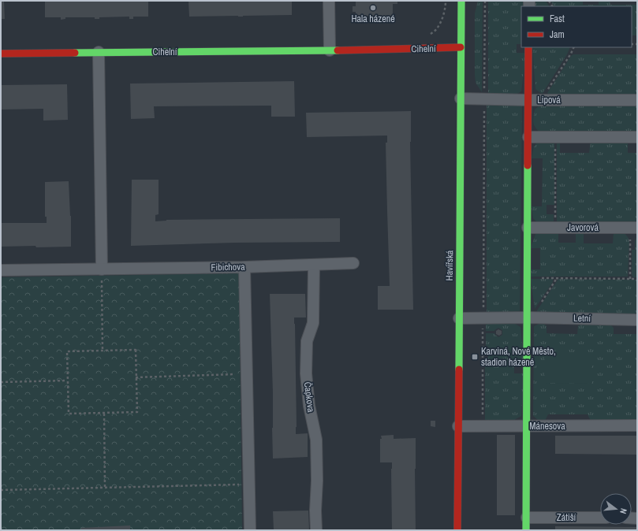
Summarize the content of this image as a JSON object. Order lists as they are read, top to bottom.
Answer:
{
  "streets": {
    "street": [
      "Cihelní",
      "Lipová",
      "Javorová",
      "Havířská",
      "Fibichova",
      "Letní",
      "Čapkova",
      "Mánesova",
      "Zátiší"
    ]
  },
  "crossings": [
    ["Cihelní", "Havířská"],
    ["Lipová", "Havířská"],
    ["Havířská", "Letní"],
    ["Havířská", "Mánesova"],
    ["Fibichova", "Čapkova"]
  ],
  "places": {
    "other": ["Hala házené"],
    "transit": ["Karviná, Nové Město, stadion házené"]
  },
  "legend": ["Fast", "Jam"],
  "north": "right"
}
